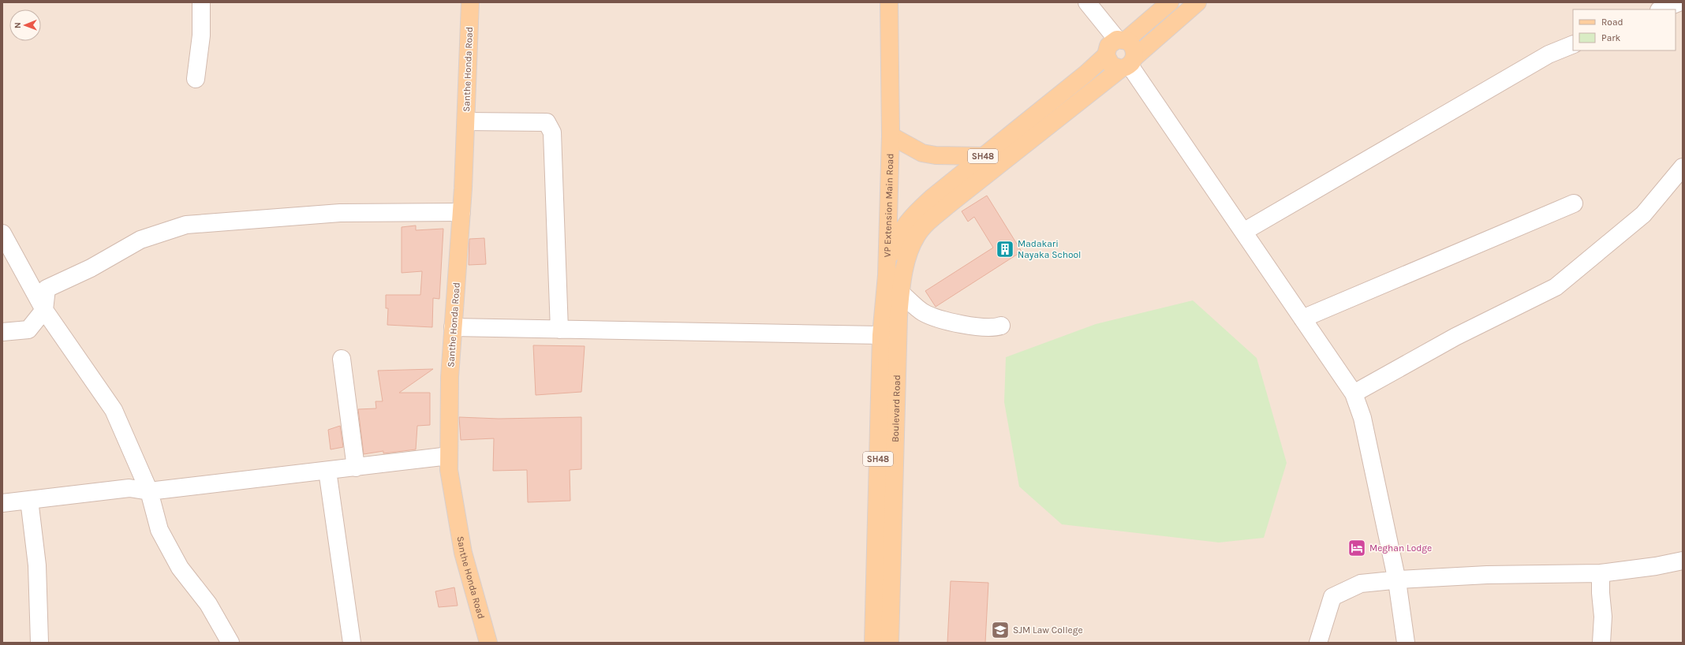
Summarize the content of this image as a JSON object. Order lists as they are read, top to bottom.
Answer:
{
  "streets": {
    "main road": [
      "Santhe Honda Road",
      "SH48",
      "VP Extension Main Road",
      "Boulevard Road"
    ]
  },
  "crossings": [
    ["SH48", "VP Extension Main Road"],
    ["SH48", "Boulevard Road"],
    ["VP Extension Main Road", "Boulevard Road"]
  ],
  "places": {
    "building": ["Madakari Nayaka School"],
    "hotel": ["Meghan Lodge"],
    "school or university": ["SJM Law College"]
  },
  "legend": ["Road", "Park"],
  "north": "left"
}
